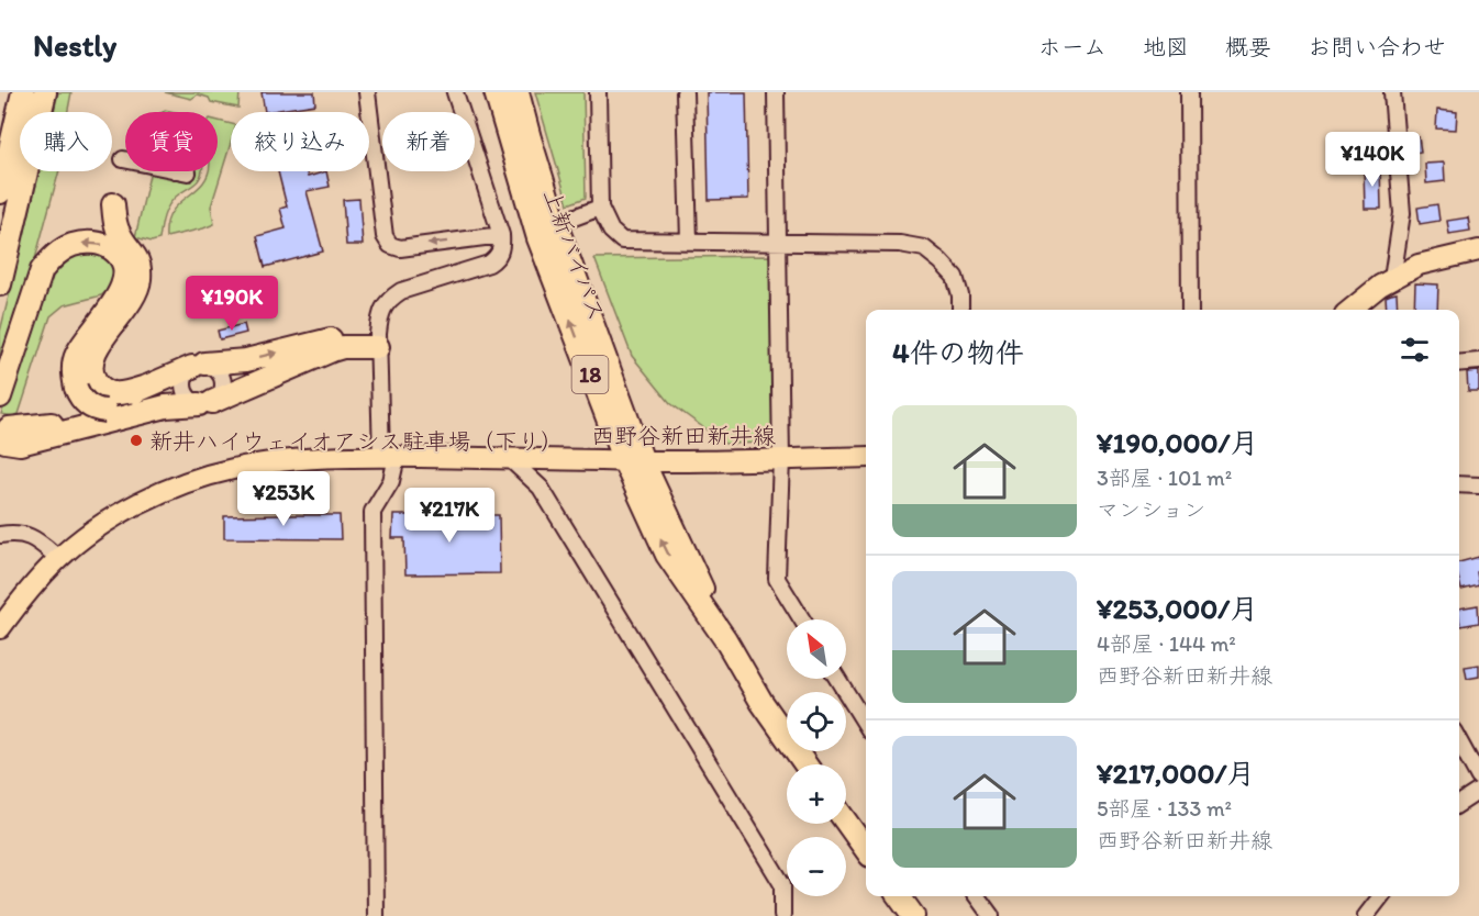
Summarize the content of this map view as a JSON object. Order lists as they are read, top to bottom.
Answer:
{
  "streets": {
    "highway": ["上新バイパス", "18"],
    "main road": ["西野谷新田新井線"]
  },
  "crossings": [
    ["上新バイパス", "西野谷新田新井線"]
  ],
  "places": ["新井ハイウェイオアシス駐車場（下り）"],
  "north": "top left",
  "page": {
    "header": "Nestly",
    "nav": [
      "ホーム",
      "地図",
      "概要",
      "お問い合わせ"
    ],
    "chip": [
      "購入",
      "賃貸",
      "絞り込み",
      "新着"
    ],
    "price": [
      "¥140K",
      "¥190K",
      "¥253K",
      "¥217K"
    ],
    "heading": "4件の物件",
    "list": [
      {
        "name": "¥190,000/月",
        "note": "3部屋 · 101 m² · マンション"
      },
      {
        "name": "¥253,000/月",
        "note": "4部屋 · 144 m² · 西野谷新田新井線"
      },
      {
        "name": "¥217,000/月",
        "note": "5部屋 · 133 m² · 西野谷新田新井線"
      }
    ],
    "map_buttons": ["+", "−"]
  }
}
